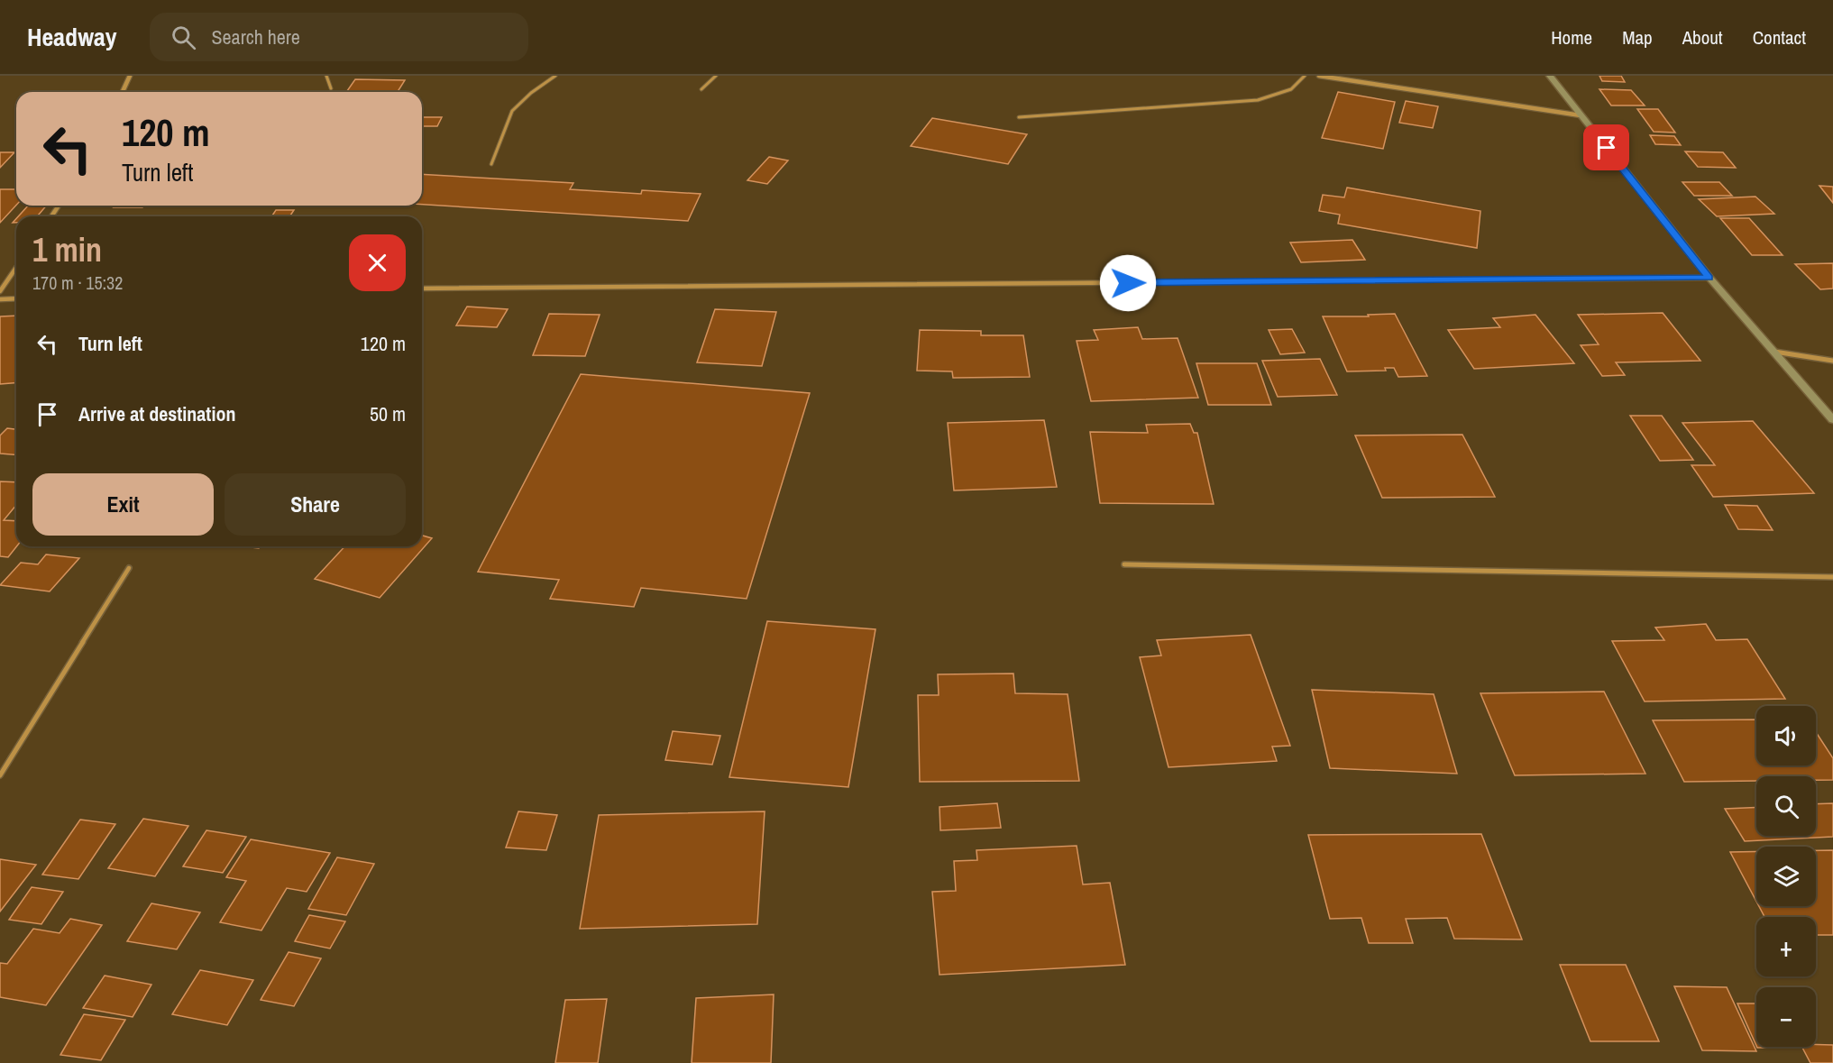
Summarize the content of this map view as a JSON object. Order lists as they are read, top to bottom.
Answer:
{
  "page": {
    "header": "Headway",
    "search": "Search here",
    "nav": [
      "Home",
      "Map",
      "About",
      "Contact"
    ],
    "turn": ["120 m", "Turn left"],
    "heading": ["1 min", "170 m · 15:32"],
    "list": [
      {
        "name": "Turn left",
        "value": "120 m"
      },
      {
        "name": "Arrive at destination",
        "value": "50 m"
      }
    ],
    "buttons": ["Exit", "Share"],
    "map_buttons": ["+", "−"]
  }
}
